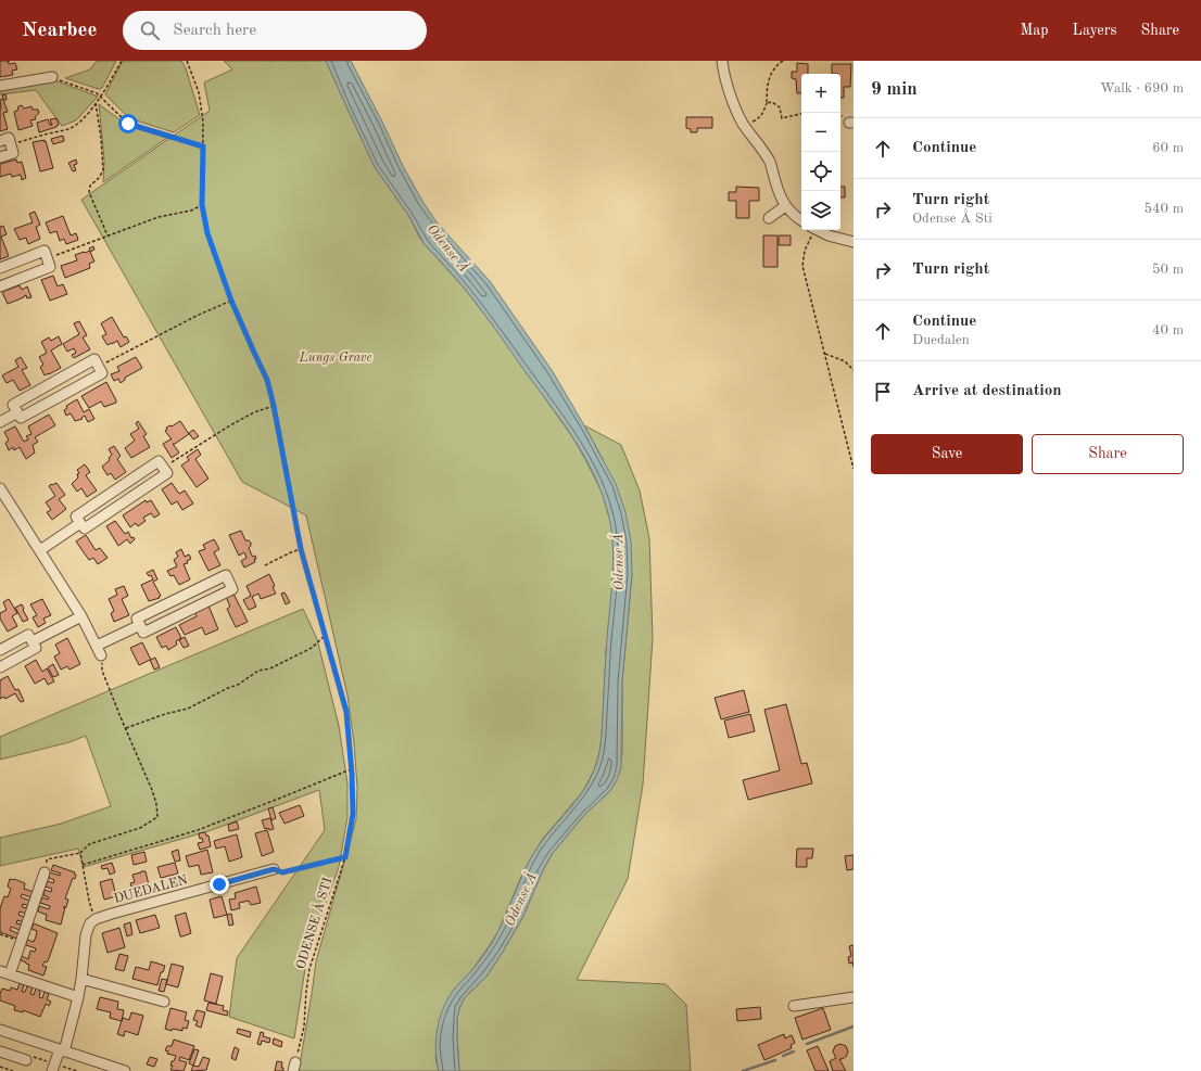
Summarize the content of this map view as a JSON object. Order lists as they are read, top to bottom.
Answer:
{
  "streets": {
    "street": ["DUEDALEN"],
    "path": ["ODENSE Å STI"]
  },
  "water": ["Odense Å"],
  "parks": ["Lungs Grave"],
  "page": {
    "header": "Nearbee",
    "search": "Search here",
    "nav": ["Map", "Layers", "Share"],
    "heading": ["9 min", "Walk · 690 m"],
    "map_buttons": ["+", "−"],
    "list": [
      ["Continue", "60 m"],
      ["Turn right", "Odense Å Sti", "540 m"],
      ["Turn right", "50 m"],
      ["Continue", "Duedalen", "40 m"],
      "Arrive at destination"
    ],
    "buttons": ["Save", "Share"]
  }
}
